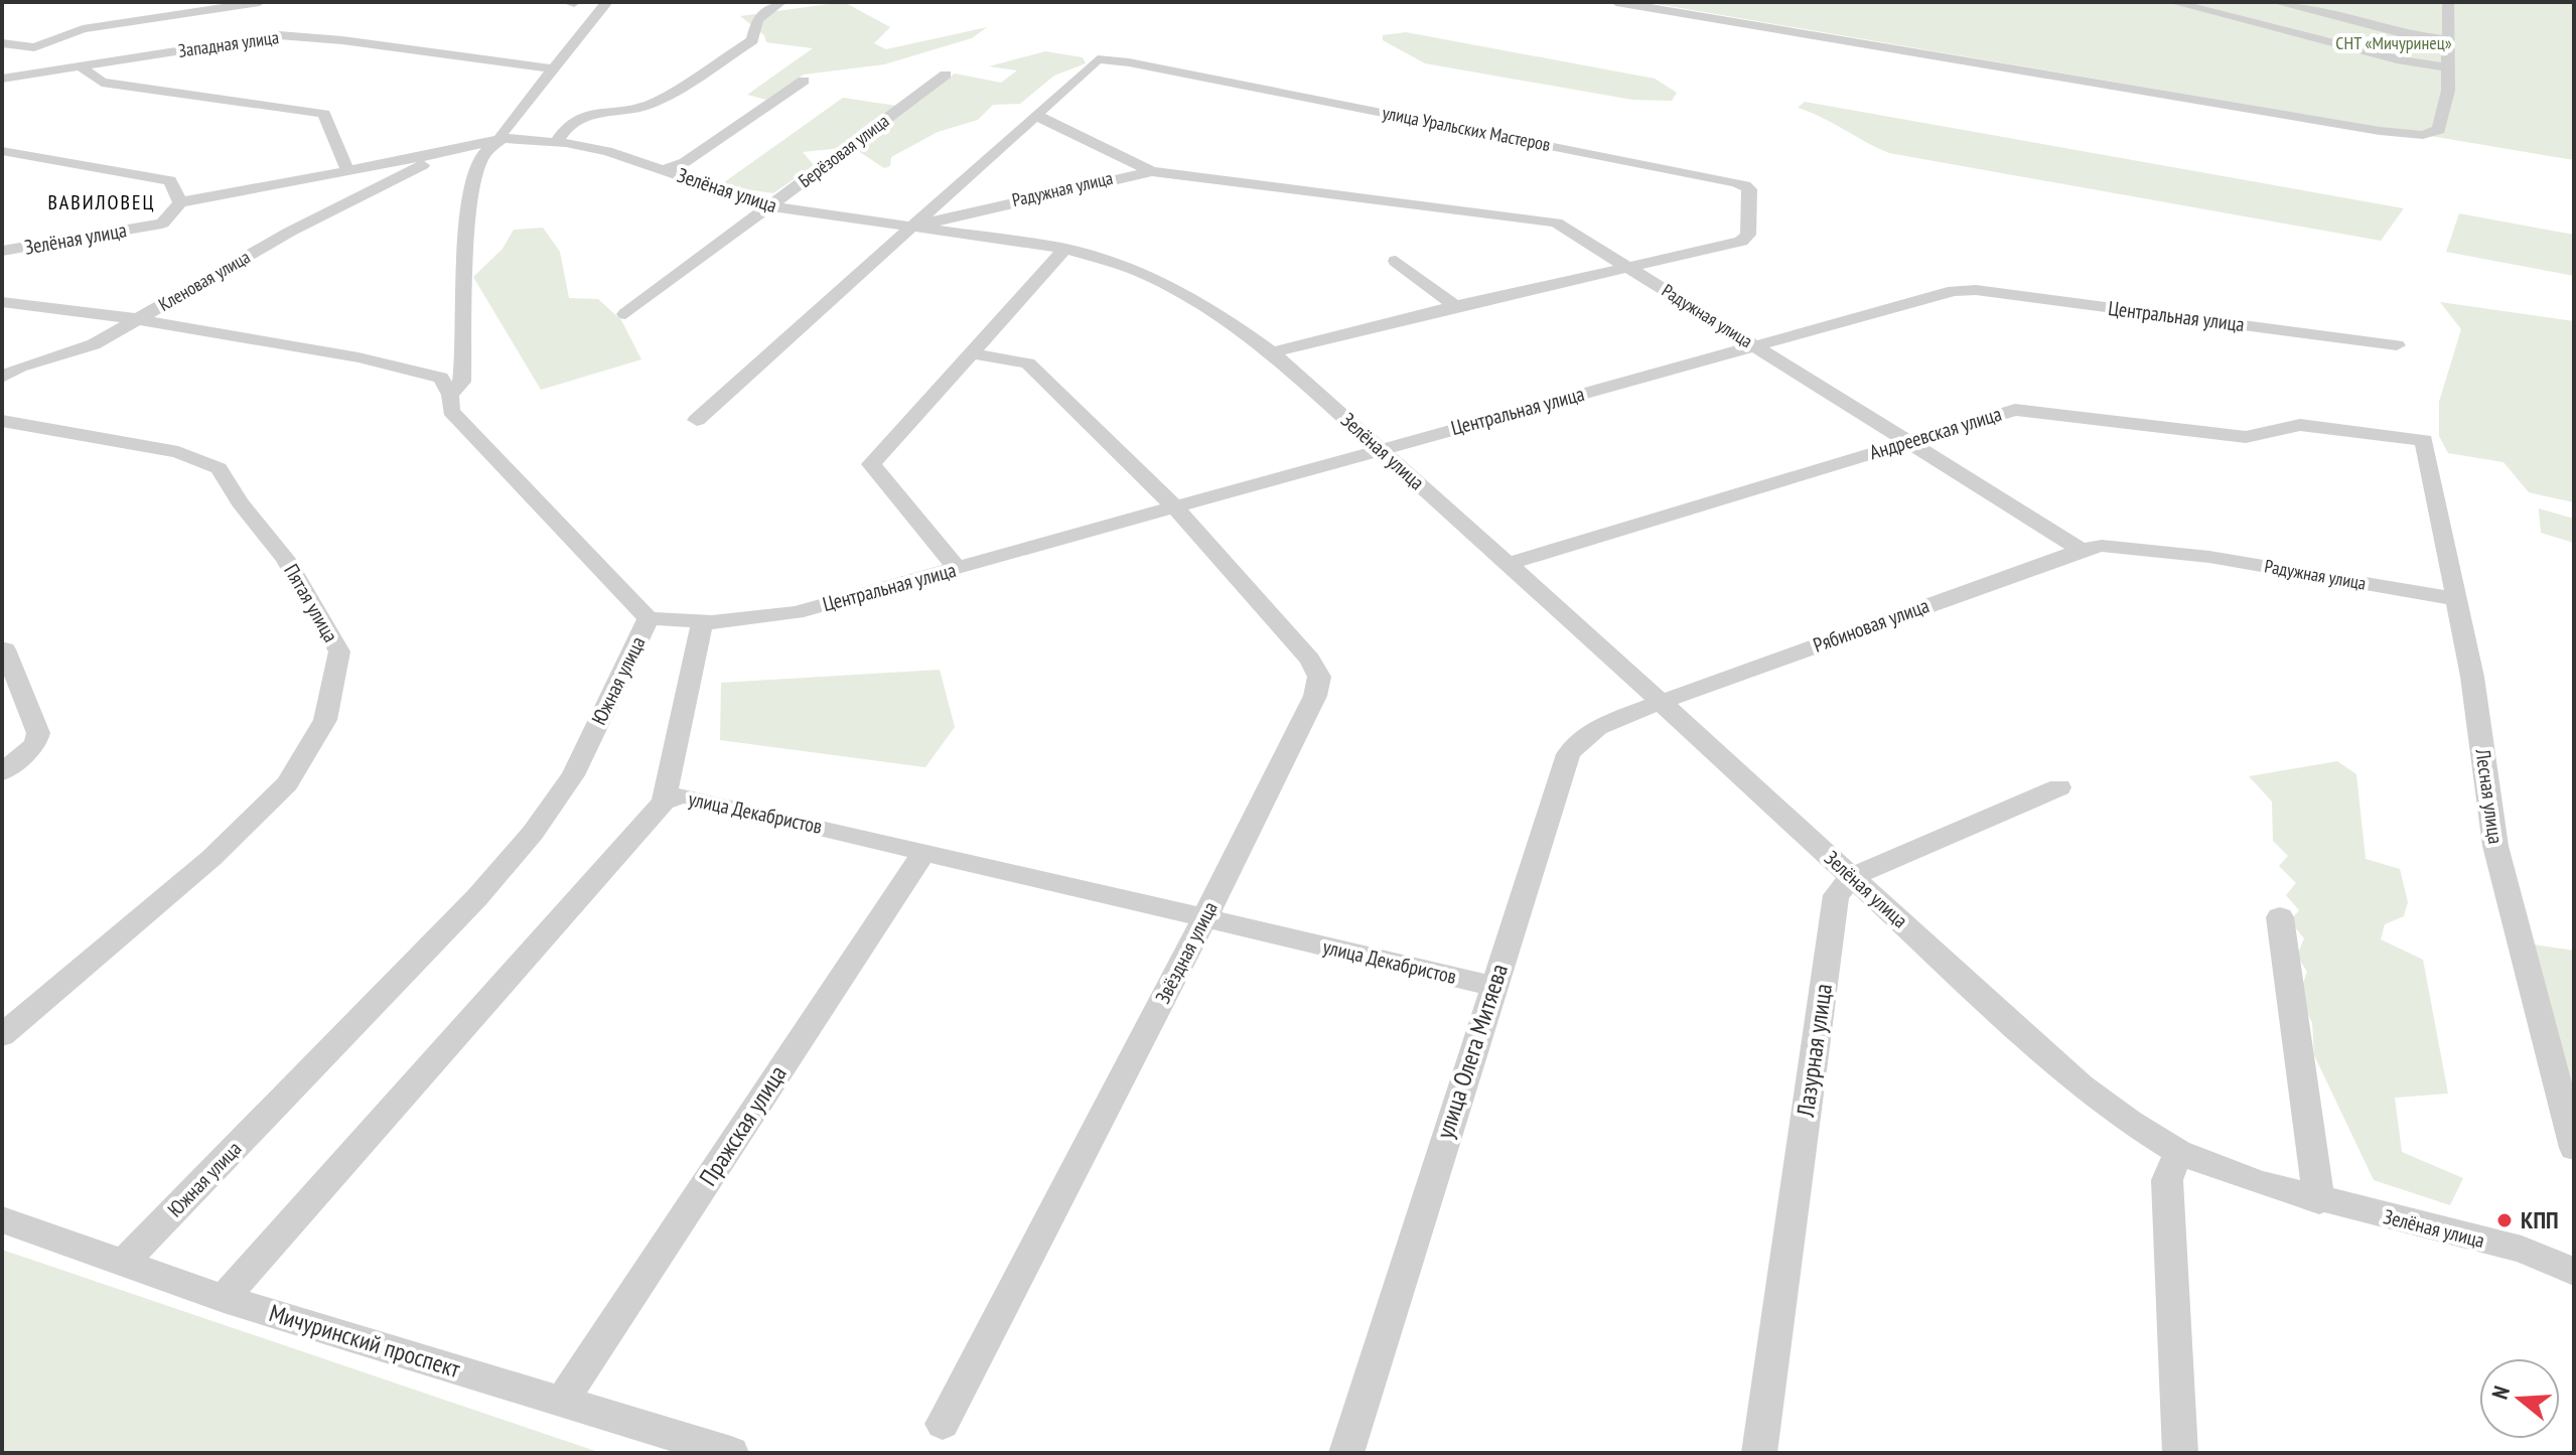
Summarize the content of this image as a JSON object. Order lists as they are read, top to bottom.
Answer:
{
  "streets": {
    "street": [
      "Западная улица",
      "улица Уральских Мастеров",
      "Берёзовая улица",
      "Радужная улица",
      "Зелёная улица",
      "Кленовая улица",
      "Центральная улица",
      "Андреевская улица",
      "Пятая улица",
      "Рябиновая улица",
      "Южная улица",
      "Лесная улица",
      "улица Декабристов",
      "Звёздная улица",
      "Лазурная улица",
      "улица Олега Митяева",
      "Пражская улица",
      "Мичуринский проспект"
    ]
  },
  "crossings": [
    ["улица Уральских Мастеров", "Радужная улица"],
    ["Берёзовая улица", "Зелёная улица"],
    ["Радужная улица", "Зелёная улица"],
    ["Радужная улица", "Центральная улица"],
    ["Радужная улица", "Андреевская улица"],
    ["Радужная улица", "Рябиновая улица"],
    ["Радужная улица", "Лесная улица"],
    ["Зелёная улица", "Кленовая улица"],
    ["Зелёная улица", "Центральная улица"],
    ["Зелёная улица", "Андреевская улица"],
    ["Зелёная улица", "Рябиновая улица"],
    ["Зелёная улица", "Лазурная улица"],
    ["Зелёная улица", "улица Олега Митяева"],
    ["Кленовая улица", "Южная улица"],
    ["Центральная улица", "Южная улица"],
    ["Центральная улица", "Звёздная улица"],
    ["Андреевская улица", "Лесная улица"],
    ["Рябиновая улица", "улица Олега Митяева"],
    ["Южная улица", "Мичуринский проспект"],
    ["улица Декабристов", "Звёздная улица"],
    ["улица Декабристов", "улица Олега Митяева"],
    ["улица Декабристов", "Пражская улица"],
    ["улица Декабристов", "Мичуринский проспект"],
    ["Пражская улица", "Мичуринский проспект"]
  ],
  "districts": ["ВАВИЛОВЕЦ"],
  "parks": ["СНТ «Мичуринец»"],
  "places": ["КПП"],
  "north": "left"
}
